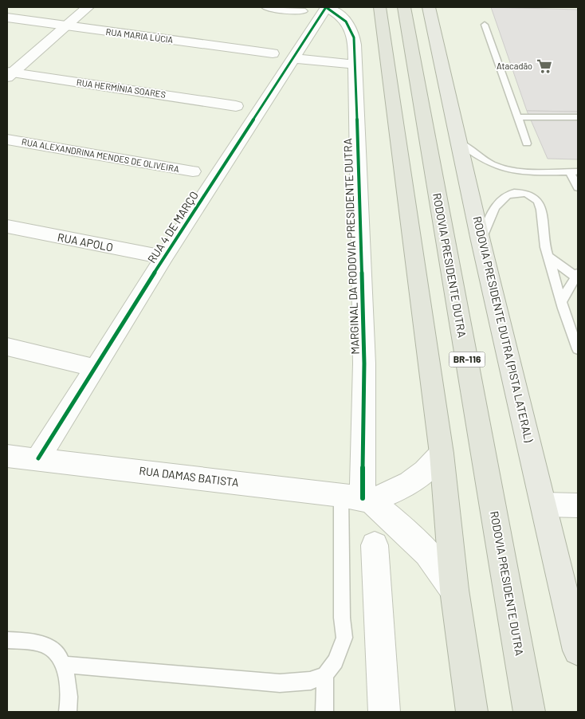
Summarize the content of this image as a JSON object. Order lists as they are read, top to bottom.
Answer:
{
  "streets": {
    "highway": ["RODOVIA PRESIDENTE DUTRA", "RODOVIA PRESIDENTE DUTRA (PISTA LATERAL)", "BR-116"],
    "street": [
      "RUA MARIA LÚCIA",
      "RUA HERMÍNIA SOARES",
      "RUA ALEXANDRINA MENDES DE OLIVEIRA",
      "RUA 4 DE MARÇO",
      "RUA APOLO",
      "MARGINAL DA RODOVIA PRESIDENTE DUTRA",
      "RUA DAMAS BATISTA"
    ]
  },
  "crossings": [
    ["RUA 4 DE MARÇO", "RUA APOLO"],
    ["RUA 4 DE MARÇO", "MARGINAL DA RODOVIA PRESIDENTE DUTRA"],
    ["RUA 4 DE MARÇO", "RUA DAMAS BATISTA"],
    ["MARGINAL DA RODOVIA PRESIDENTE DUTRA", "RUA DAMAS BATISTA"]
  ],
  "places": {
    "supermarket": ["Atacadão"]
  }
}
